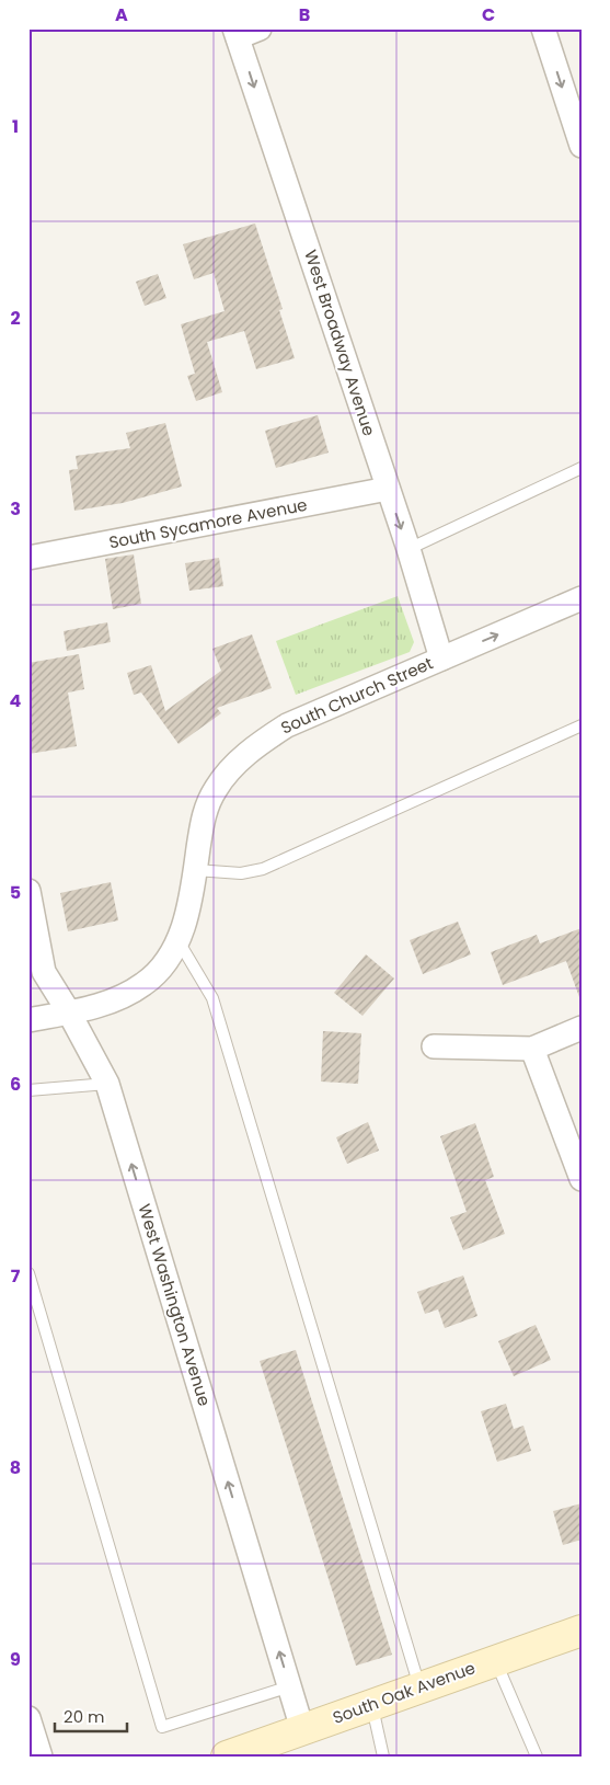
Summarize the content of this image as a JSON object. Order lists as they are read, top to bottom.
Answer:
{
  "streets": {
    "main road": ["South Oak Avenue"],
    "street": [
      "West Broadway Avenue",
      "South Sycamore Avenue",
      "South Church Street",
      "West Washington Avenue"
    ]
  },
  "crossings": [
    ["West Broadway Avenue", "South Sycamore Avenue"],
    ["West Broadway Avenue", "South Church Street"],
    ["South Church Street", "West Washington Avenue"],
    ["West Washington Avenue", "South Oak Avenue"]
  ],
  "one_way": ["West Broadway Avenue", "West Washington Avenue"],
  "scale_bar": "20 m",
  "grid": {
    "columns": ["A", "B", "C"],
    "rows": [
      "1",
      "2",
      "3",
      "4",
      "5",
      "6",
      "7",
      "8",
      "9"
    ]
  }
}
